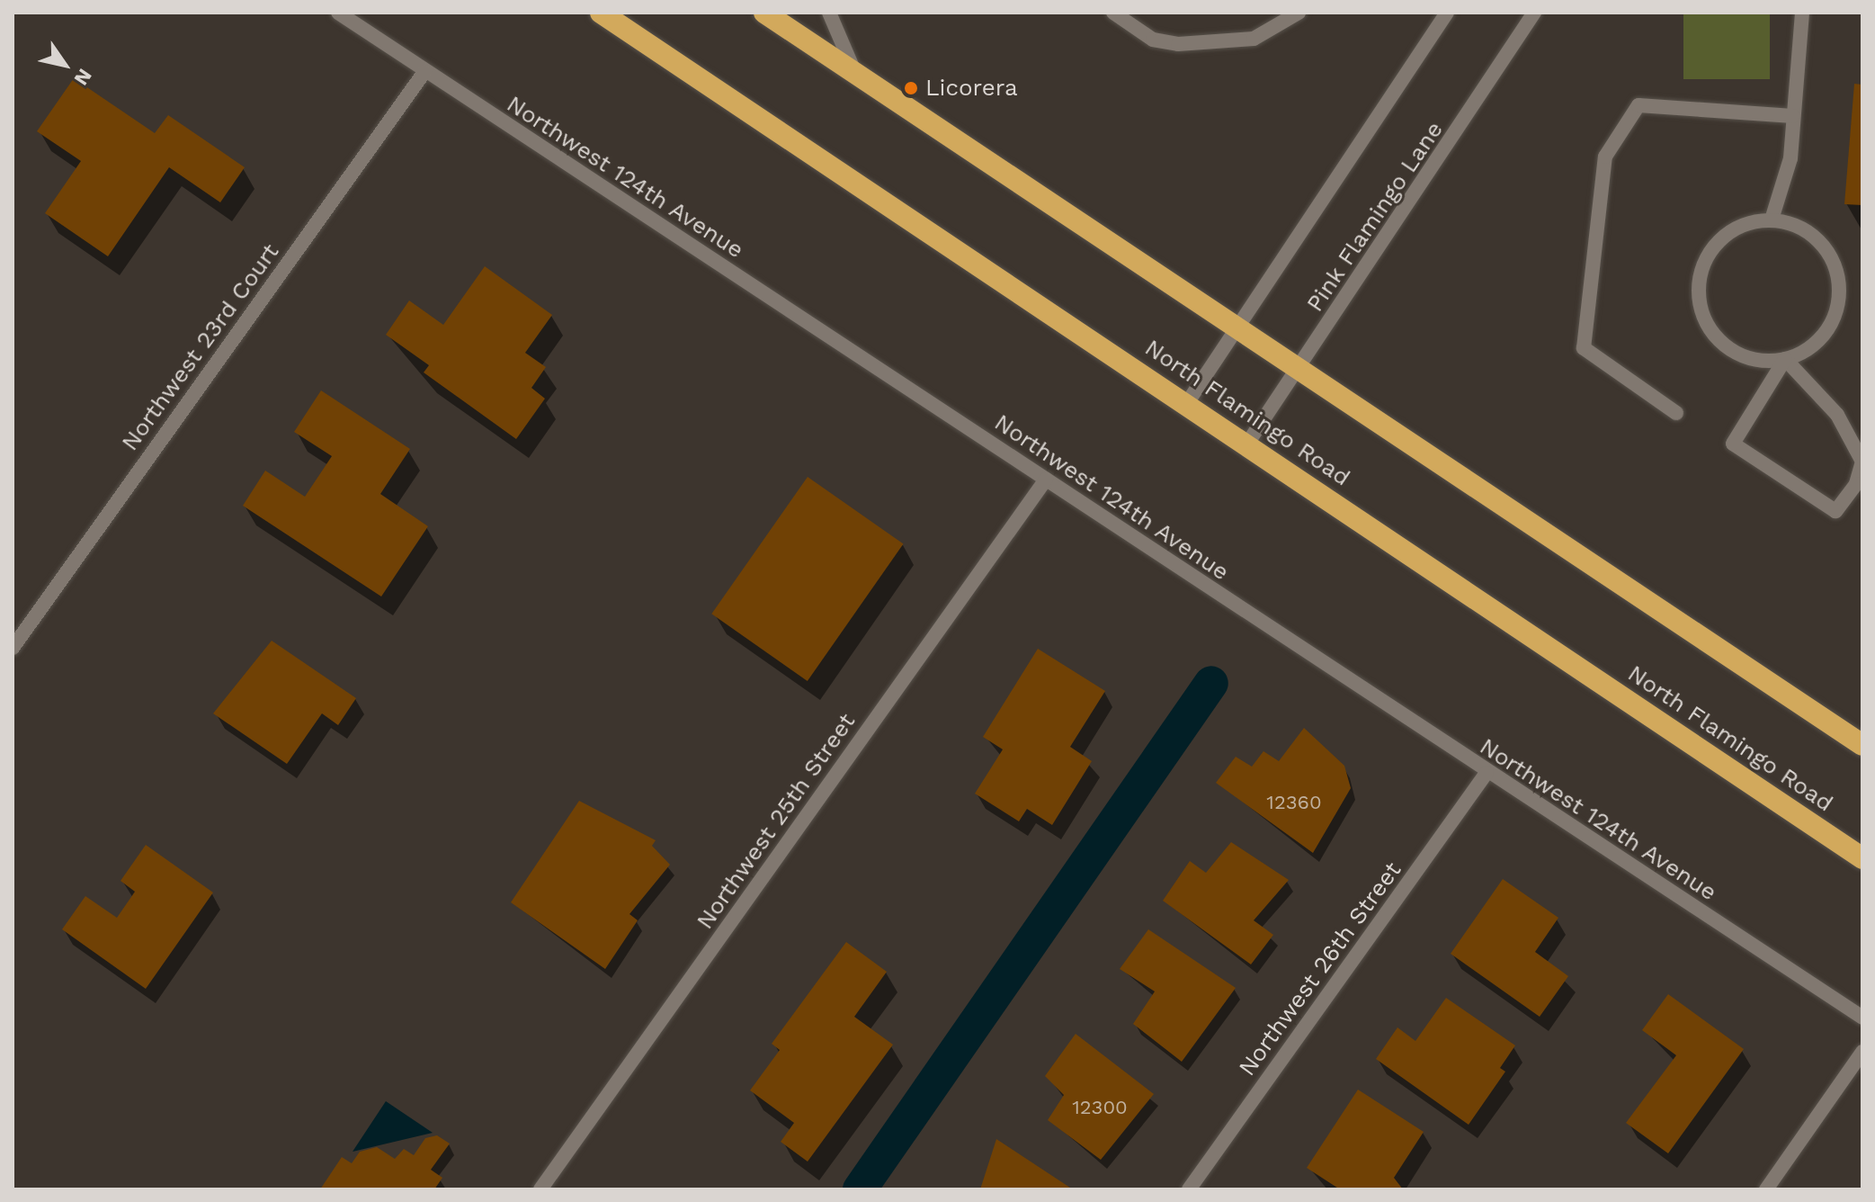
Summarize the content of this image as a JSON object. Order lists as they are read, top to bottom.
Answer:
{
  "streets": {
    "highway": ["North Flamingo Road"],
    "street": [
      "Northwest 124th Avenue",
      "Pink Flamingo Lane",
      "Northwest 23rd Court",
      "Northwest 25th Street",
      "Northwest 26th Street"
    ]
  },
  "crossings": [
    ["Northwest 124th Avenue", "Northwest 23rd Court"],
    ["Northwest 124th Avenue", "Northwest 25th Street"],
    ["Northwest 124th Avenue", "Northwest 26th Street"],
    ["Pink Flamingo Lane", "North Flamingo Road"]
  ],
  "places": ["Licorera"],
  "house_numbers": ["12360", "12300"],
  "north": "bottom right"
}
